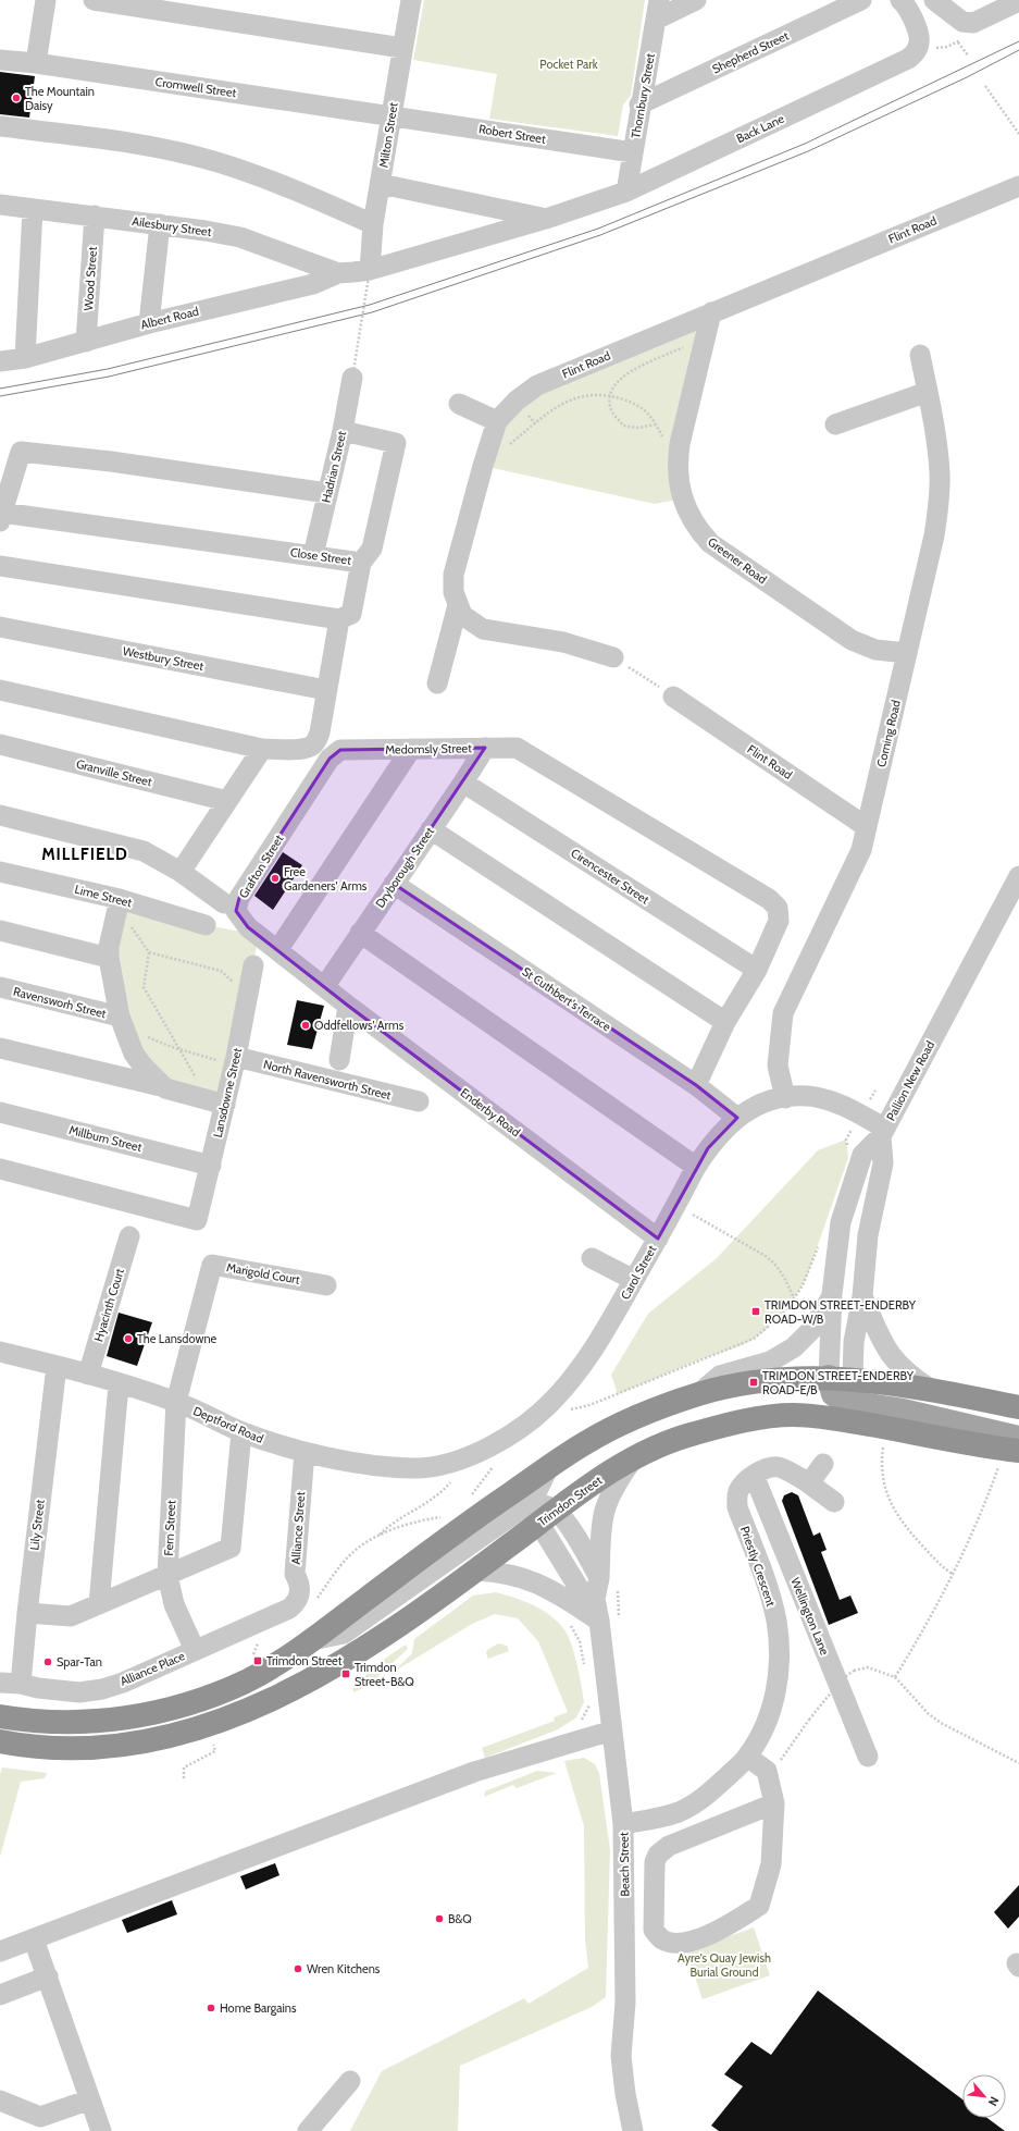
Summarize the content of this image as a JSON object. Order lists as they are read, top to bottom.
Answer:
{
  "streets": {
    "highway": ["Trimdon Street"],
    "street": [
      "Shepherd Street",
      "Cromwell Street",
      "Thornbury Street",
      "Back Lane",
      "Robert Street",
      "Milton Street",
      "Ailesbury Street",
      "Flint Road",
      "Wood Street",
      "Albert Road",
      "Hadrian Street",
      "Close Street",
      "Greener Road",
      "Westbury Street",
      "Corning Road",
      "Medomsly Street",
      "Granville Street",
      "Grafton Street",
      "Dryborough Street",
      "Cirencester Street",
      "Lime Street",
      "St Cuthbert's Terrace",
      "Ravensworh Street",
      "North Ravensworth Street",
      "Pallion New Road",
      "Lansdowne Street",
      "Enderby Road",
      "Millburn Street",
      "Carol Street",
      "Marigold Court",
      "Hyacinth Court",
      "Deptford Road",
      "Lily Street",
      "Fern Street",
      "Alliance Street",
      "Priestly Crescent",
      "Wellington Lane",
      "Alliance Place",
      "Beach Street"
    ]
  },
  "crossings": [
    ["Shepherd Street", "Thornbury Street"],
    ["Cromwell Street", "Robert Street"],
    ["Cromwell Street", "Milton Street"],
    ["Thornbury Street", "Back Lane"],
    ["Thornbury Street", "Robert Street"],
    ["Back Lane", "Milton Street"],
    ["Back Lane", "Ailesbury Street"],
    ["Back Lane", "Albert Road"],
    ["Robert Street", "Milton Street"],
    ["Ailesbury Street", "Wood Street"],
    ["Ailesbury Street", "Albert Road"],
    ["Flint Road", "Greener Road"],
    ["Flint Road", "Corning Road"],
    ["Wood Street", "Albert Road"],
    ["Hadrian Street", "Close Street"],
    ["Greener Road", "Corning Road"],
    ["Corning Road", "Carol Street"],
    ["Medomsly Street", "Grafton Street"],
    ["Medomsly Street", "Dryborough Street"],
    ["Medomsly Street", "Cirencester Street"],
    ["Grafton Street", "Dryborough Street"],
    ["Grafton Street", "Enderby Road"],
    ["Dryborough Street", "Cirencester Street"],
    ["Dryborough Street", "St Cuthbert's Terrace"],
    ["Dryborough Street", "Enderby Road"],
    ["St Cuthbert's Terrace", "Carol Street"],
    ["North Ravensworth Street", "Lansdowne Street"],
    ["Pallion New Road", "Carol Street"],
    ["Lansdowne Street", "Millburn Street"],
    ["Enderby Road", "Carol Street"],
    ["Carol Street", "Deptford Road"],
    ["Marigold Court", "Deptford Road"],
    ["Marigold Court", "Fern Street"],
    ["Hyacinth Court", "Deptford Road"],
    ["Deptford Road", "Lily Street"],
    ["Deptford Road", "Fern Street"],
    ["Deptford Road", "Alliance Street"],
    ["Trimdon Street", "Beach Street"],
    ["Lily Street", "Alliance Place"],
    ["Fern Street", "Alliance Place"],
    ["Alliance Street", "Alliance Place"],
    ["Priestly Crescent", "Wellington Lane"],
    ["Priestly Crescent", "Beach Street"]
  ],
  "districts": ["MILLFIELD"],
  "parks": ["Pocket Park", "Ayre's Quay Jewish Burial Ground"],
  "places": {
    "other": [
      "The Mountain Daisy",
      "Free Gardeners' Arms",
      "Oddfellows' Arms",
      "The Lansdowne",
      "Spar-Tan",
      "B&Q",
      "Wren Kitchens",
      "Home Bargains"
    ],
    "transit": [
      "TRIMDON STREET-ENDERBY ROAD-W/B",
      "TRIMDON STREET-ENDERBY ROAD-E/B",
      "Trimdon Street",
      "Trimdon Street-B&Q"
    ]
  },
  "north": "bottom right"
}
